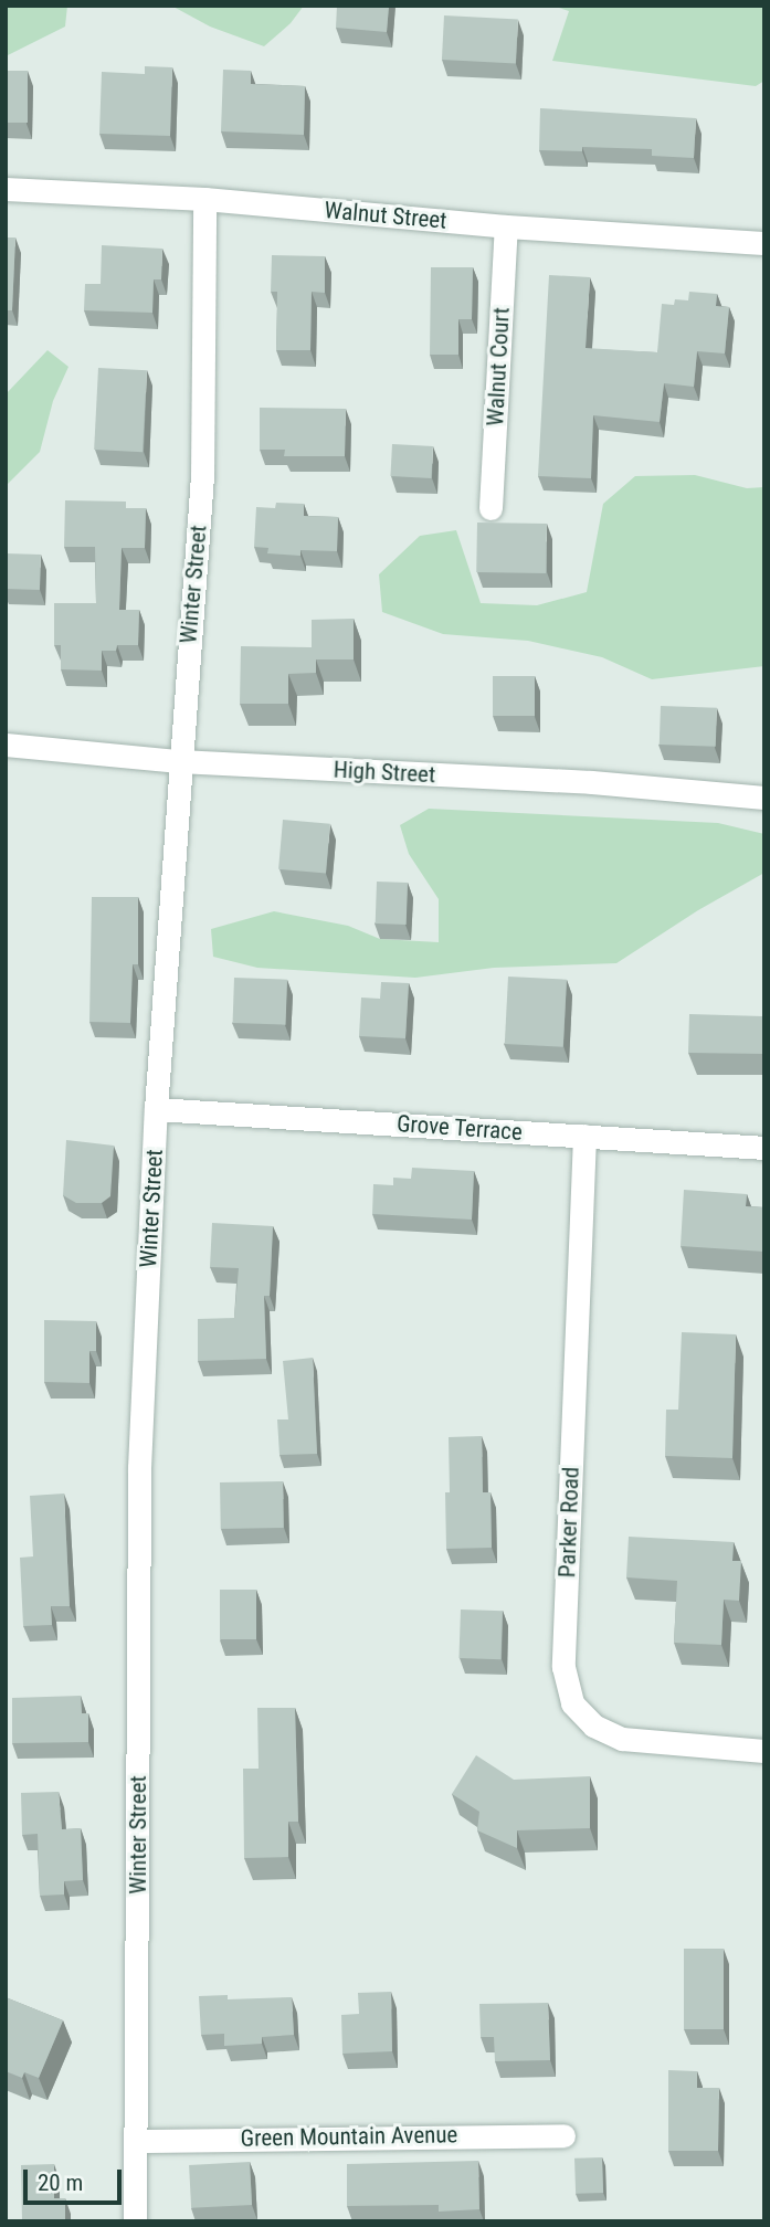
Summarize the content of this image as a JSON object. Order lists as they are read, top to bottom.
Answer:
{
  "streets": {
    "street": [
      "Walnut Street",
      "Walnut Court",
      "Winter Street",
      "High Street",
      "Grove Terrace",
      "Parker Road",
      "Green Mountain Avenue"
    ]
  },
  "crossings": [
    ["Walnut Street", "Walnut Court"],
    ["Walnut Street", "Winter Street"],
    ["Winter Street", "High Street"],
    ["Winter Street", "Grove Terrace"],
    ["Winter Street", "Green Mountain Avenue"],
    ["Grove Terrace", "Parker Road"]
  ],
  "scale_bar": "20 m"
}
